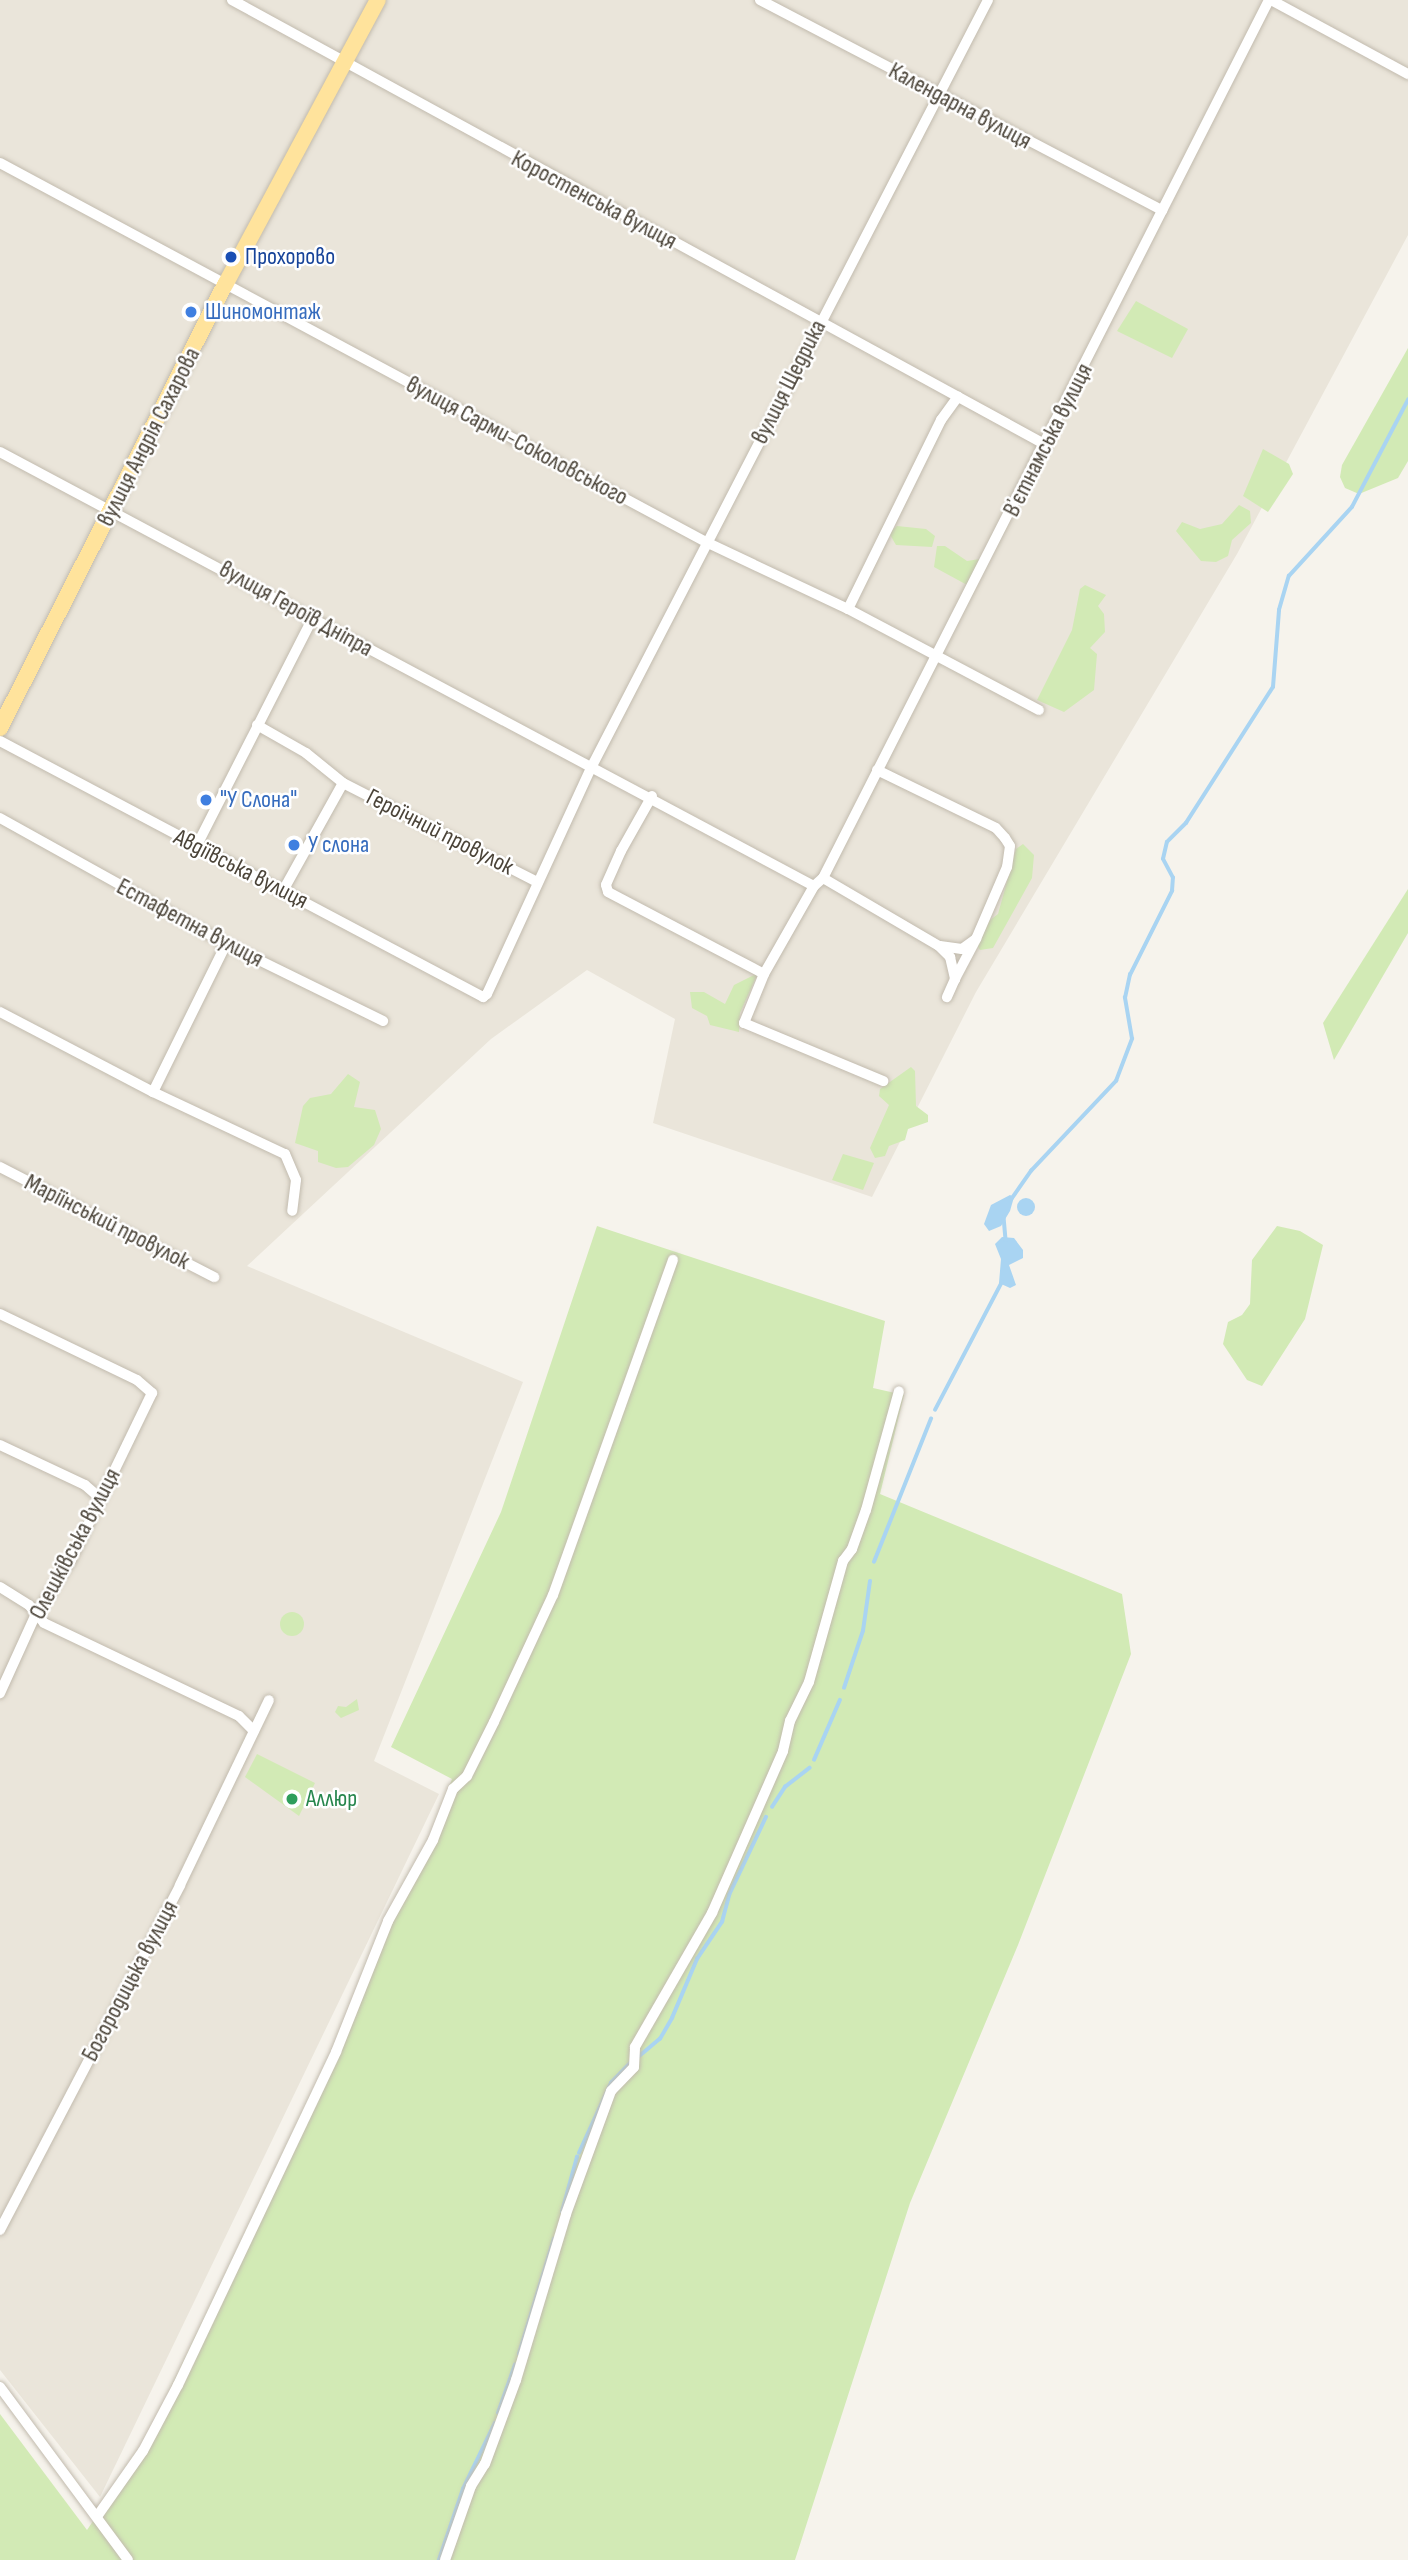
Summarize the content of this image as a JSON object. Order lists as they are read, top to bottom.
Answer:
{
  "streets": {
    "main road": ["вулиця Андрія Сахарова"],
    "street": [
      "Календарна вулиця",
      "Коростенська вулиця",
      "вулиця Щедрика",
      "Вʼєтнамська вулиця",
      "вулиця Сарми-Соколовського",
      "вулиця Героїв Дніпра",
      "Героїчний провулок",
      "Авдіївська вулиця",
      "Естафетна вулиця",
      "Маріїнський провулок",
      "Олешківська вулиця",
      "Богородицька вулиця"
    ]
  },
  "crossings": [
    ["Календарна вулиця", "вулиця Щедрика"],
    ["Календарна вулиця", "Вʼєтнамська вулиця"],
    ["Коростенська вулиця", "вулиця Щедрика"],
    ["Коростенська вулиця", "вулиця Андрія Сахарова"],
    ["Коростенська вулиця", "Вʼєтнамська вулиця"],
    ["вулиця Щедрика", "вулиця Сарми-Соколовського"],
    ["вулиця Щедрика", "вулиця Героїв Дніпра"],
    ["вулиця Андрія Сахарова", "вулиця Сарми-Соколовського"],
    ["вулиця Андрія Сахарова", "вулиця Героїв Дніпра"],
    ["Вʼєтнамська вулиця", "вулиця Сарми-Соколовського"],
    ["Героїчний провулок", "Авдіївська вулиця"]
  ],
  "places": [
    "Прохорово",
    "Шиномонтаж",
    "\"У Слона\"",
    "У слона",
    "Аллюр"
  ]
}
